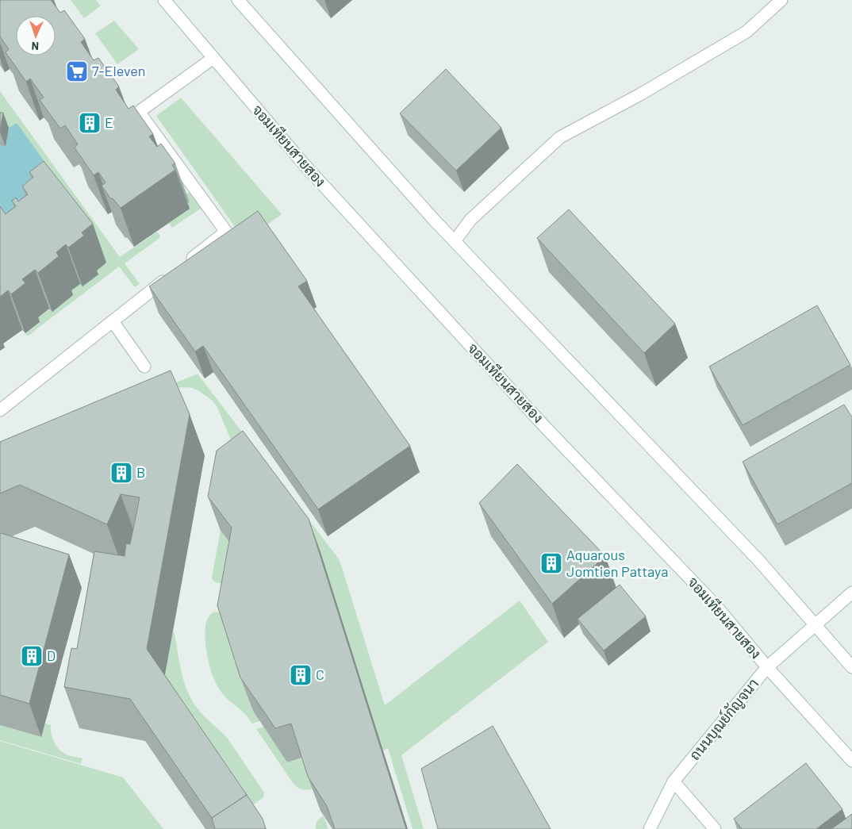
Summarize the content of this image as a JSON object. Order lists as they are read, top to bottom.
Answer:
{
  "streets": {
    "main road": ["จอมเทียนสายสอง", "ถนนบุณย์กัญจนา"]
  },
  "crossings": [
    ["จอมเทียนสายสอง", "ถนนบุณย์กัญจนา"]
  ],
  "places": {
    "supermarket": ["7-Eleven"],
    "building": [
      "E",
      "B",
      "Aquarous Jomtien Pattaya",
      "D",
      "C"
    ]
  },
  "north": "bottom"
}
